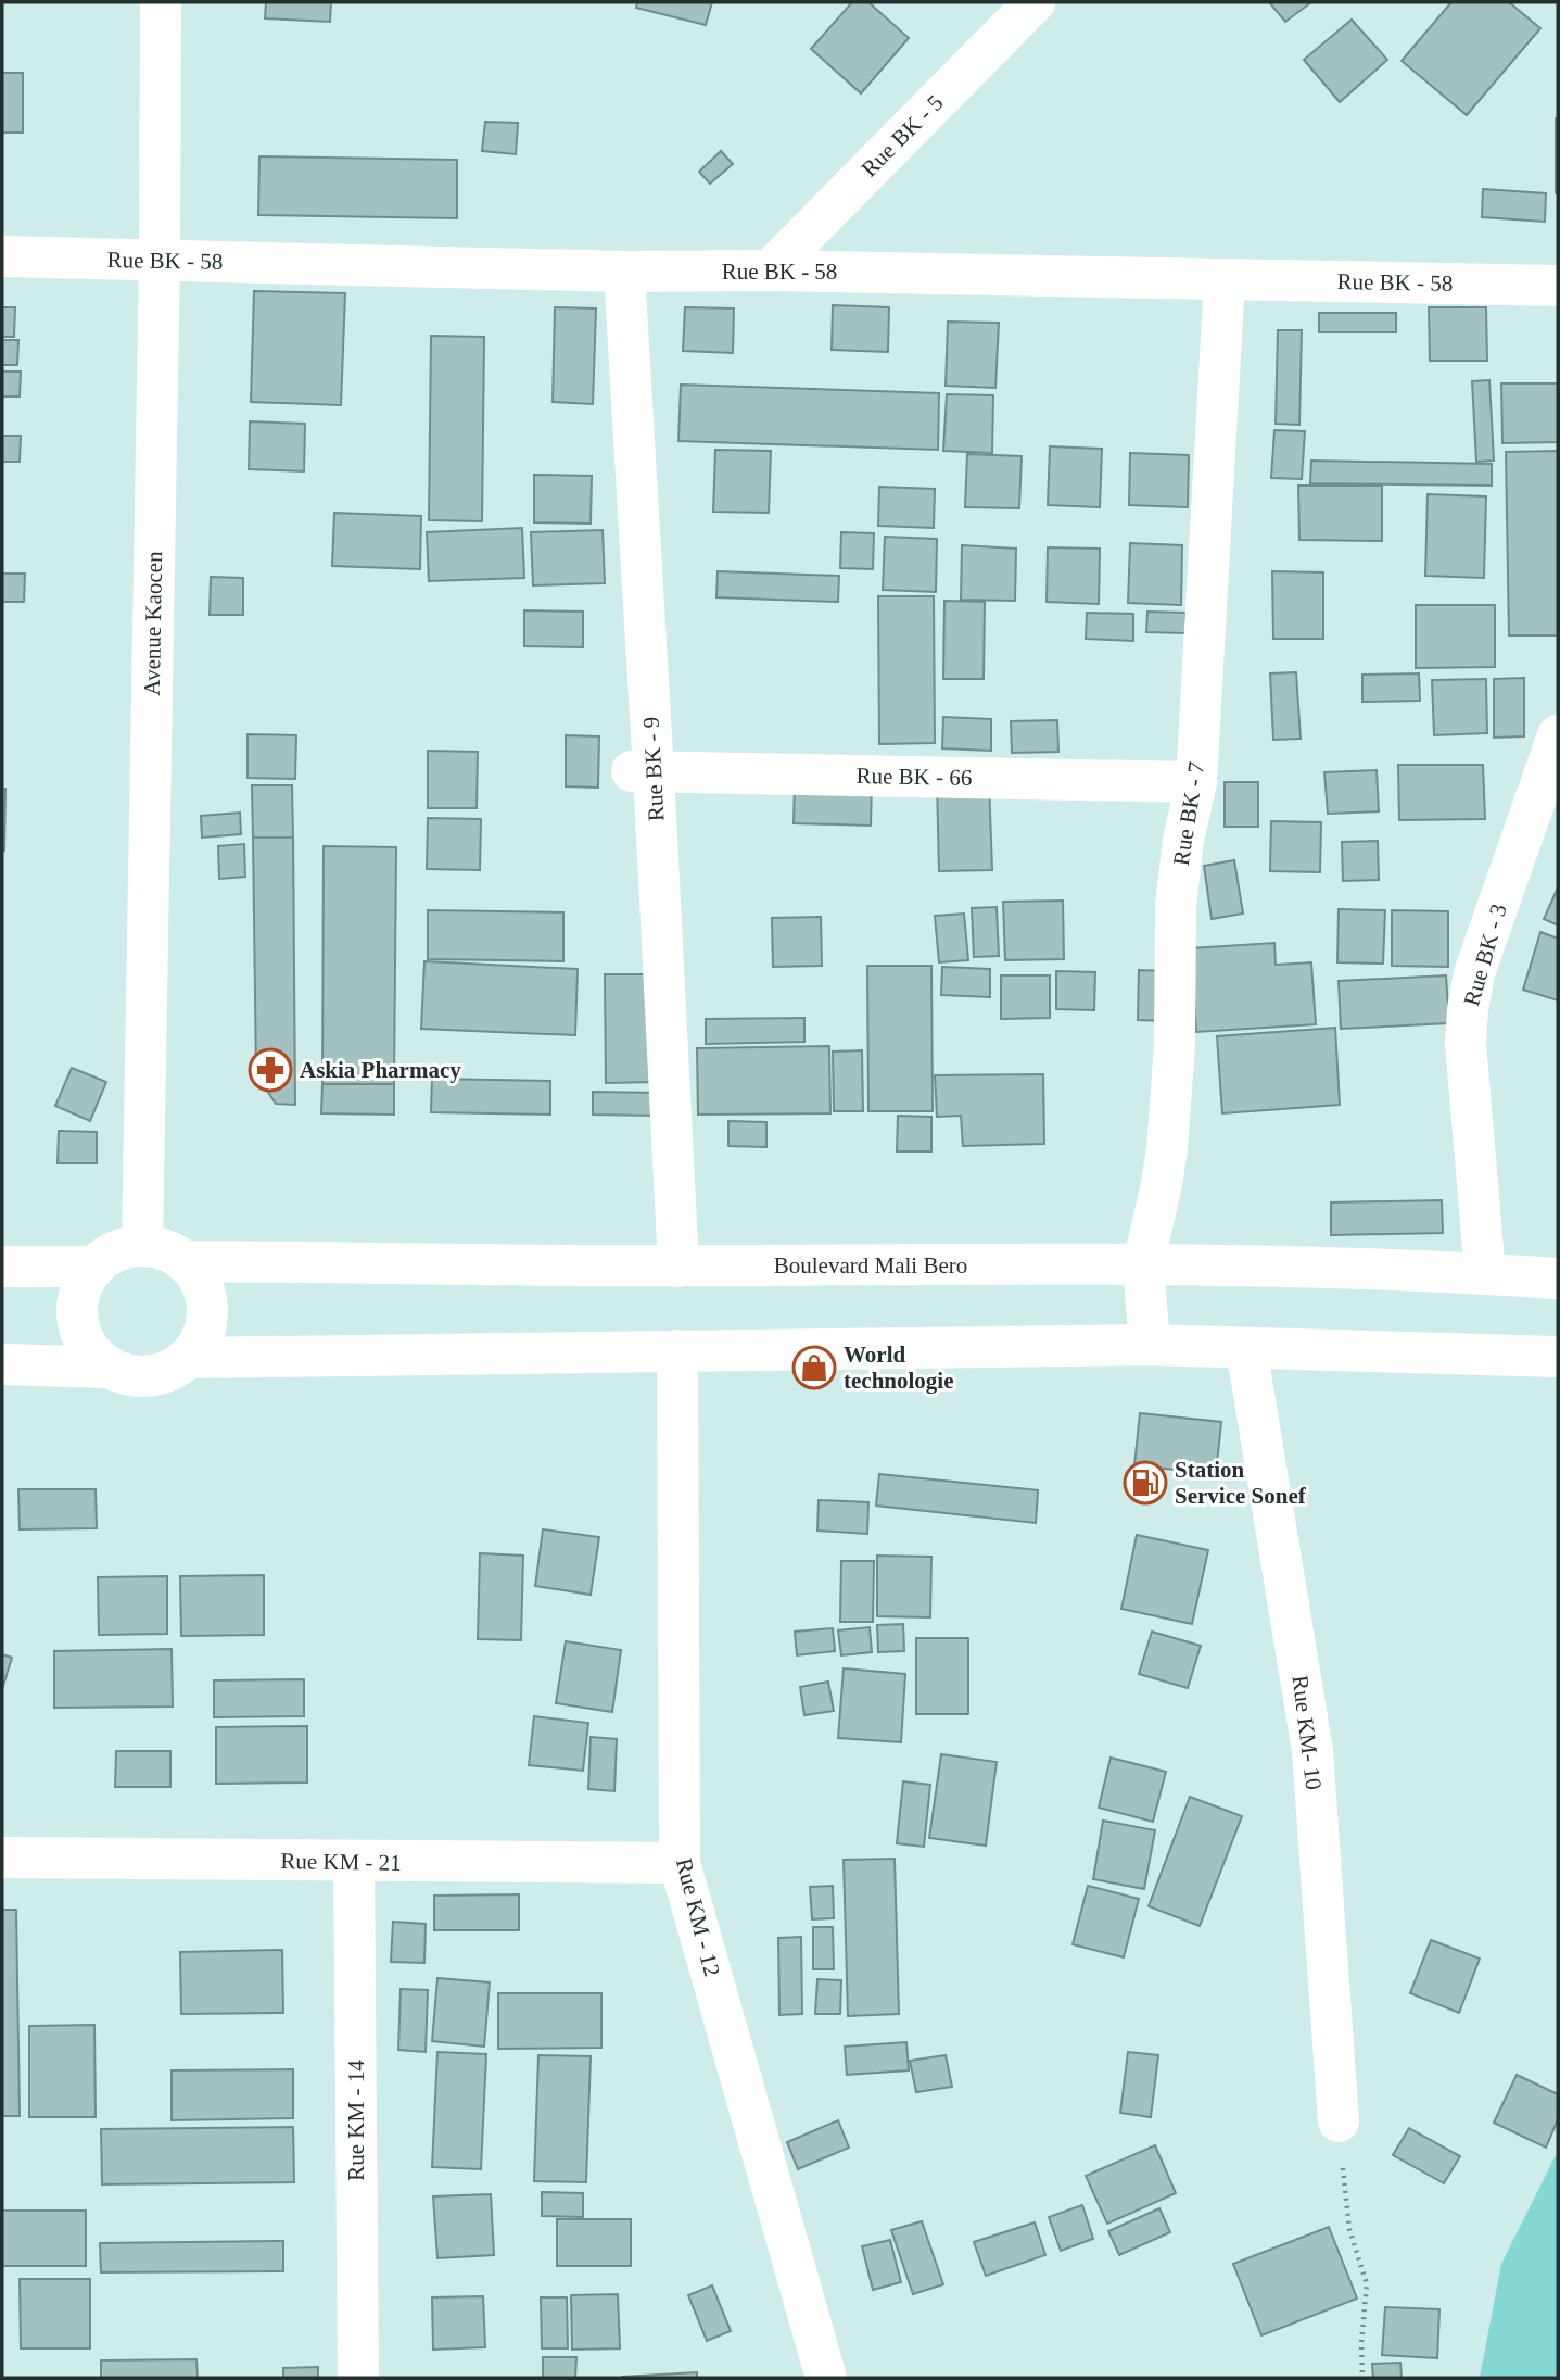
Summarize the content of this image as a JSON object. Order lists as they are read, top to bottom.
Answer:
{
  "streets": {
    "street": [
      "Rue BK - 5",
      "Rue BK - 58",
      "Avenue Kaocen",
      "Rue BK - 9",
      "Rue BK - 66",
      "Rue BK - 7",
      "Rue BK - 3",
      "Boulevard Mali Bero",
      "Rue KM- 10",
      "Rue KM - 21",
      "Rue KM - 12",
      "Rue KM - 14"
    ]
  },
  "crossings": [
    ["Rue BK - 5", "Rue BK - 58"],
    ["Rue BK - 58", "Avenue Kaocen"],
    ["Rue BK - 58", "Rue BK - 9"],
    ["Rue BK - 58", "Rue BK - 7"],
    ["Avenue Kaocen", "Boulevard Mali Bero"],
    ["Rue BK - 9", "Rue BK - 66"],
    ["Rue BK - 9", "Boulevard Mali Bero"],
    ["Rue BK - 66", "Rue BK - 7"],
    ["Rue BK - 7", "Boulevard Mali Bero"],
    ["Rue BK - 3", "Boulevard Mali Bero"],
    ["Rue KM - 21", "Rue KM - 12"],
    ["Rue KM - 21", "Rue KM - 14"]
  ],
  "places": {
    "pharmacy": ["Askia Pharmacy"],
    "shop": ["World technologie"],
    "fuel station": ["Station Service Sonef"]
  }
}
